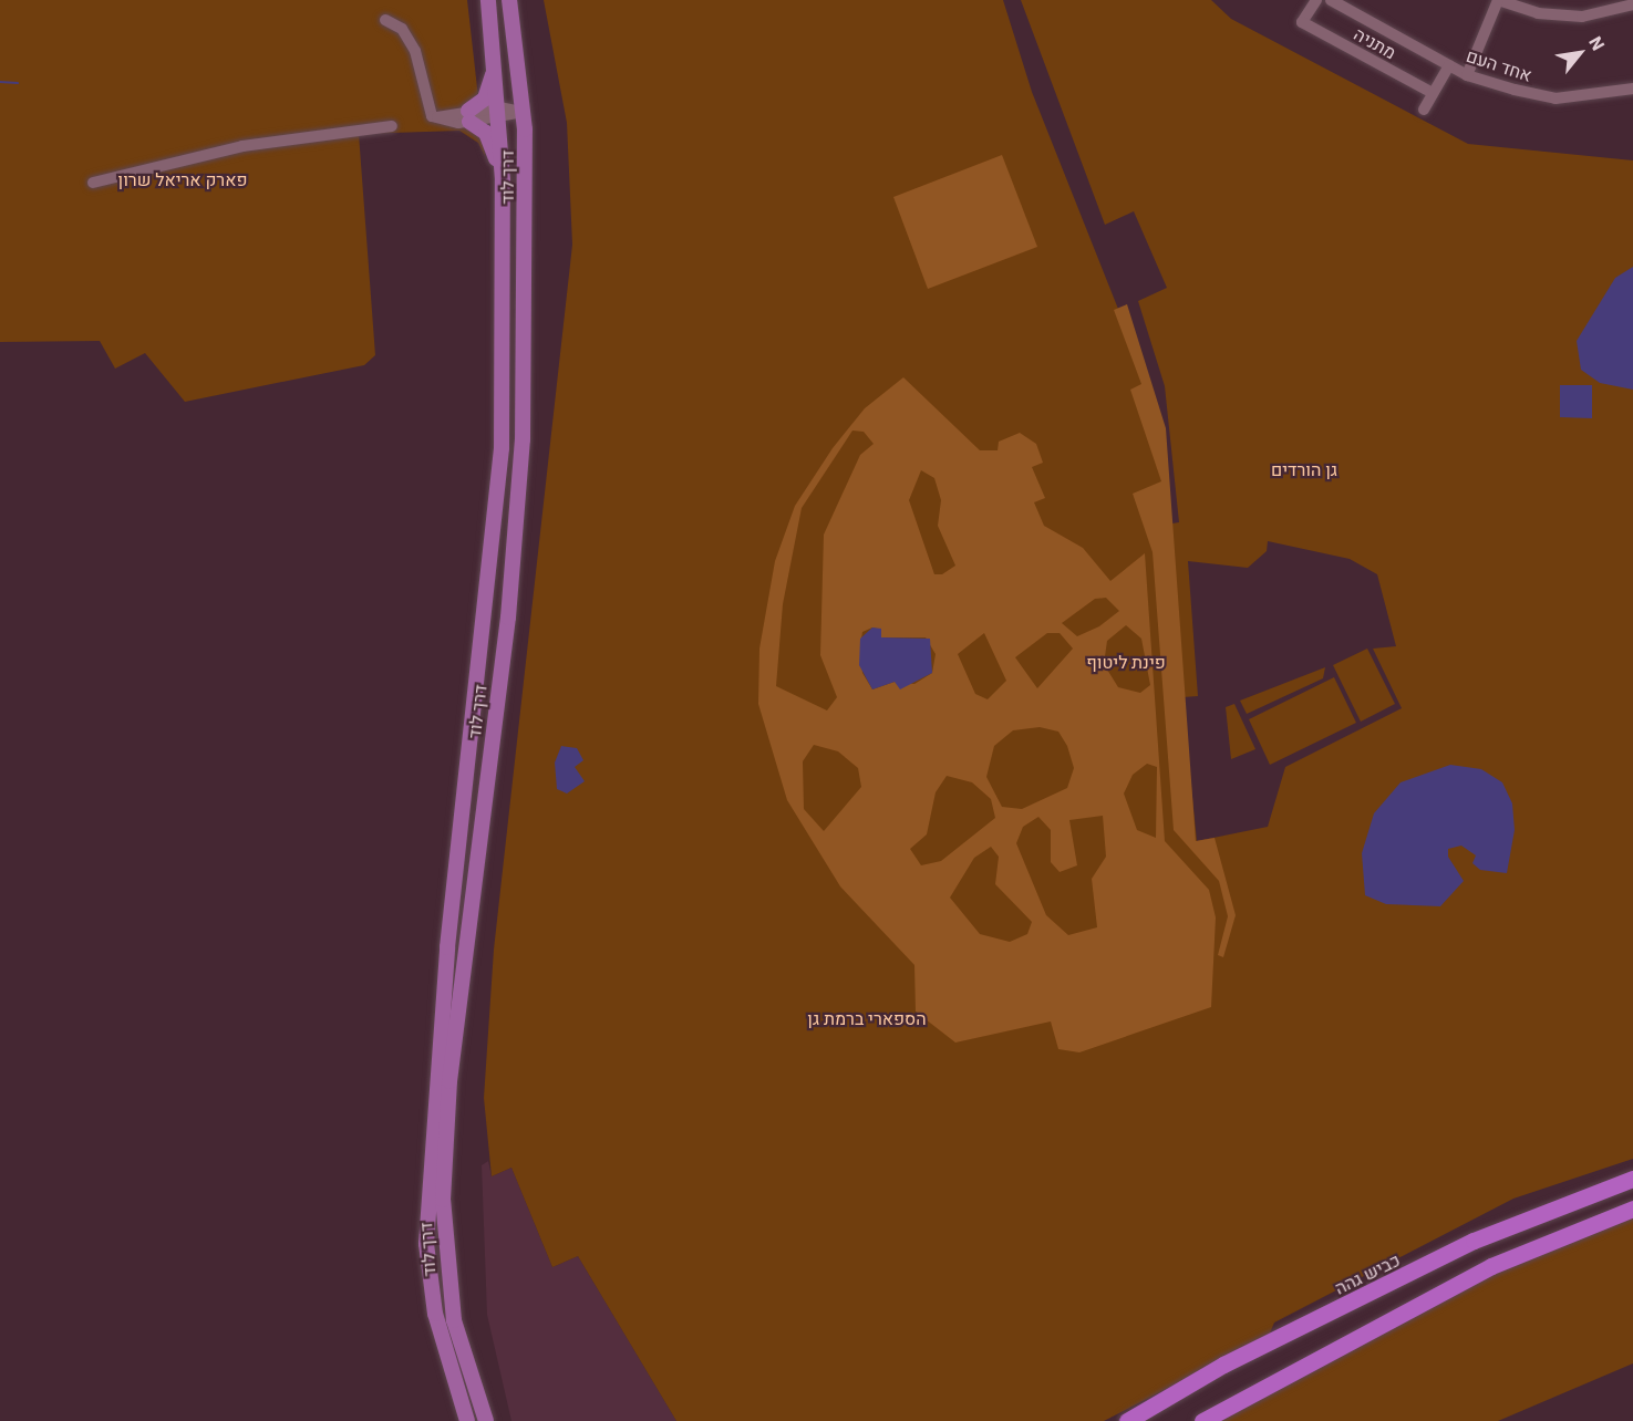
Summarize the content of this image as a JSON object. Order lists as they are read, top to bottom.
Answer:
{
  "streets": {
    "highway": ["כביש גהה"],
    "main road": ["דרך לוד"],
    "street": ["מתניה", "אחד העם"]
  },
  "parks": [
    "פארק אריאל שרון",
    "גן הורדים",
    "פינת ליטוף",
    "הספארי ברמת גן"
  ],
  "north": "top right"
}
